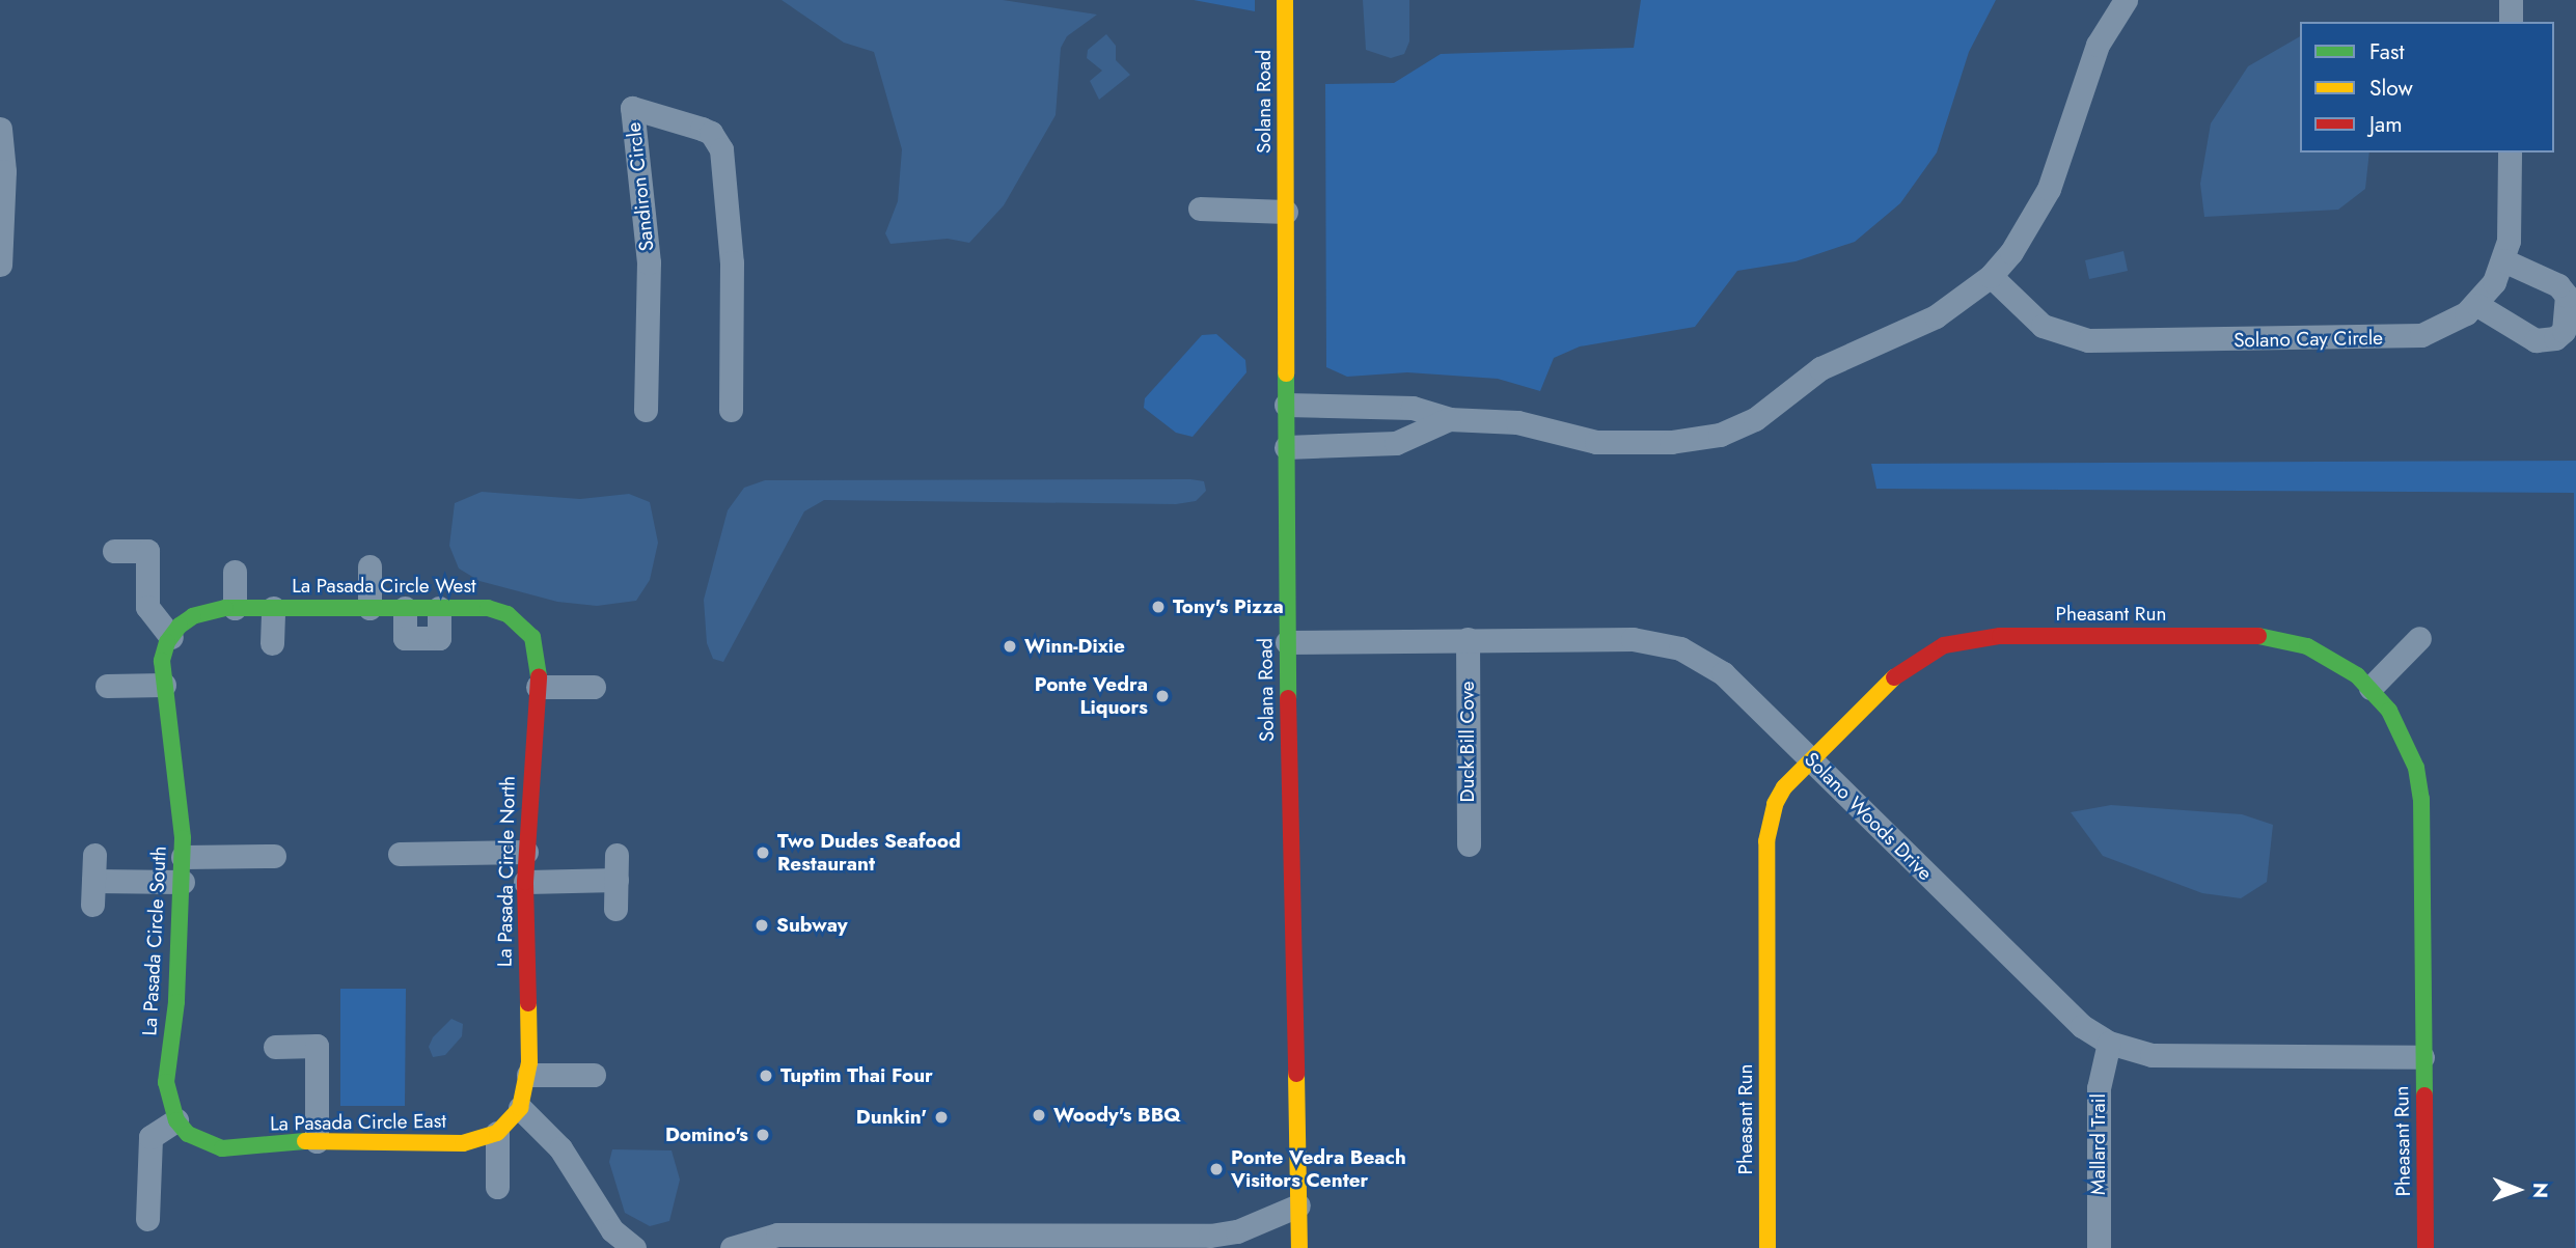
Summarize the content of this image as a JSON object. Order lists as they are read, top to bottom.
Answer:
{
  "streets": {
    "street": [
      "Solana Road",
      "Sandiron Circle",
      "Solano Cay Circle",
      "La Pasada Circle West",
      "Pheasant Run",
      "Duck Bill Cove",
      "Solano Woods Drive",
      "La Pasada Circle North",
      "La Pasada Circle South",
      "La Pasada Circle East",
      "Mallard Trail"
    ]
  },
  "crossings": [
    ["Solana Road", "Solano Woods Drive"],
    ["La Pasada Circle West", "La Pasada Circle North"],
    ["Pheasant Run", "Solano Woods Drive"],
    ["Duck Bill Cove", "Solano Woods Drive"],
    ["Solano Woods Drive", "Mallard Trail"],
    ["La Pasada Circle South", "La Pasada Circle East"]
  ],
  "places": [
    "Tony's Pizza",
    "Winn-Dixie",
    "Ponte Vedra Liquors",
    "Two Dudes Seafood Restaurant",
    "Subway",
    "Tuptim Thai Four",
    "Woody's BBQ",
    "Dunkin'",
    "Domino's",
    "Ponte Vedra Beach Visitors Center"
  ],
  "legend": ["Fast", "Slow", "Jam"],
  "north": "right"
}
